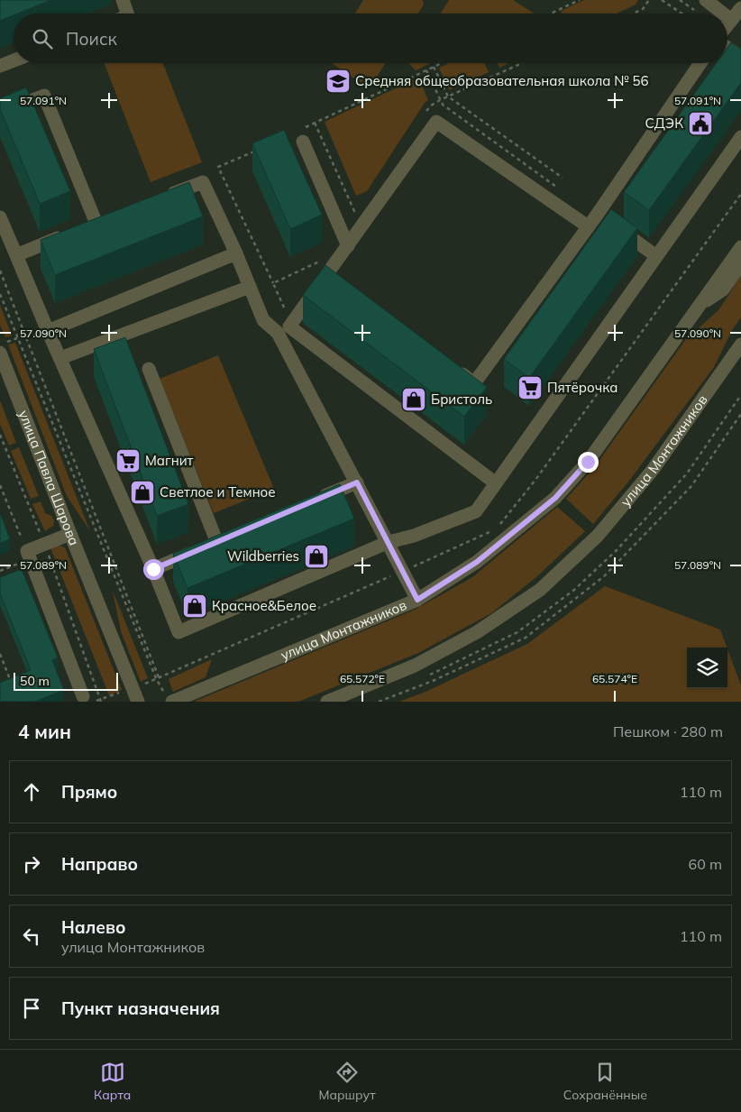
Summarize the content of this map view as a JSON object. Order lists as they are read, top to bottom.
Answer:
{
  "streets": {
    "street": ["улица Монтажников", "улица Павла Шарова"]
  },
  "places": {
    "school or university": ["Средняя общеобразовательная школа № 56"],
    "public building": ["СДЭК"],
    "supermarket": ["Пятёрочка", "Магнит"],
    "shop": [
      "Бристоль",
      "Светлое и Темное",
      "Wildberries",
      "Красное&Белое"
    ]
  },
  "scale_bar": "50 m",
  "page": {
    "search": "Поиск",
    "scale": "50 m",
    "heading": ["4 мин", "Пешком · 280 m"],
    "list": [
      ["Прямо", "110 m"],
      ["Направо", "60 m"],
      ["Налево", "улица Монтажников", "110 m"],
      "Пункт назначения"
    ],
    "nav": ["Карта", "Маршрут", "Сохранённые"]
  },
  "coordinates": [
    "57.091°N",
    "57.090°N",
    "57.089°N",
    "65.572°E",
    "65.574°E"
  ]
}
